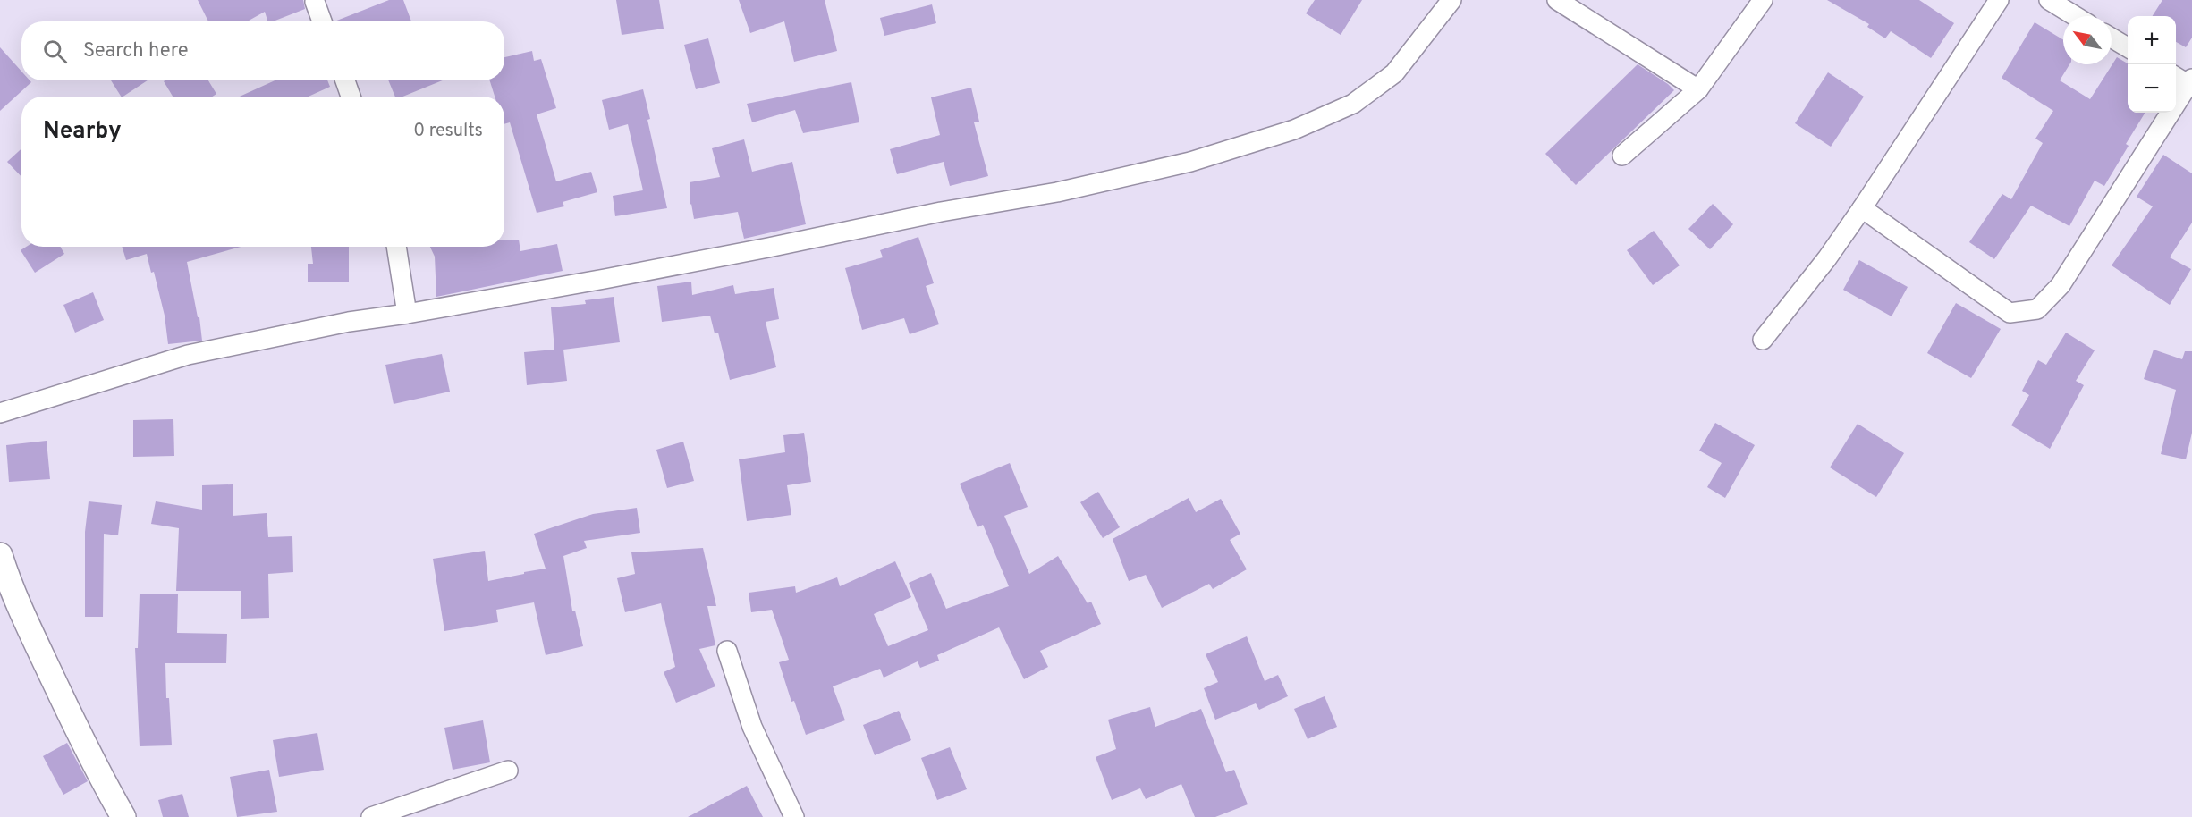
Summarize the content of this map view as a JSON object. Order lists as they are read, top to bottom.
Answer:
{
  "north": "top left",
  "page": {
    "map_buttons": ["+", "−"],
    "search": "Search here",
    "heading": ["Nearby", "0 results"]
  }
}
